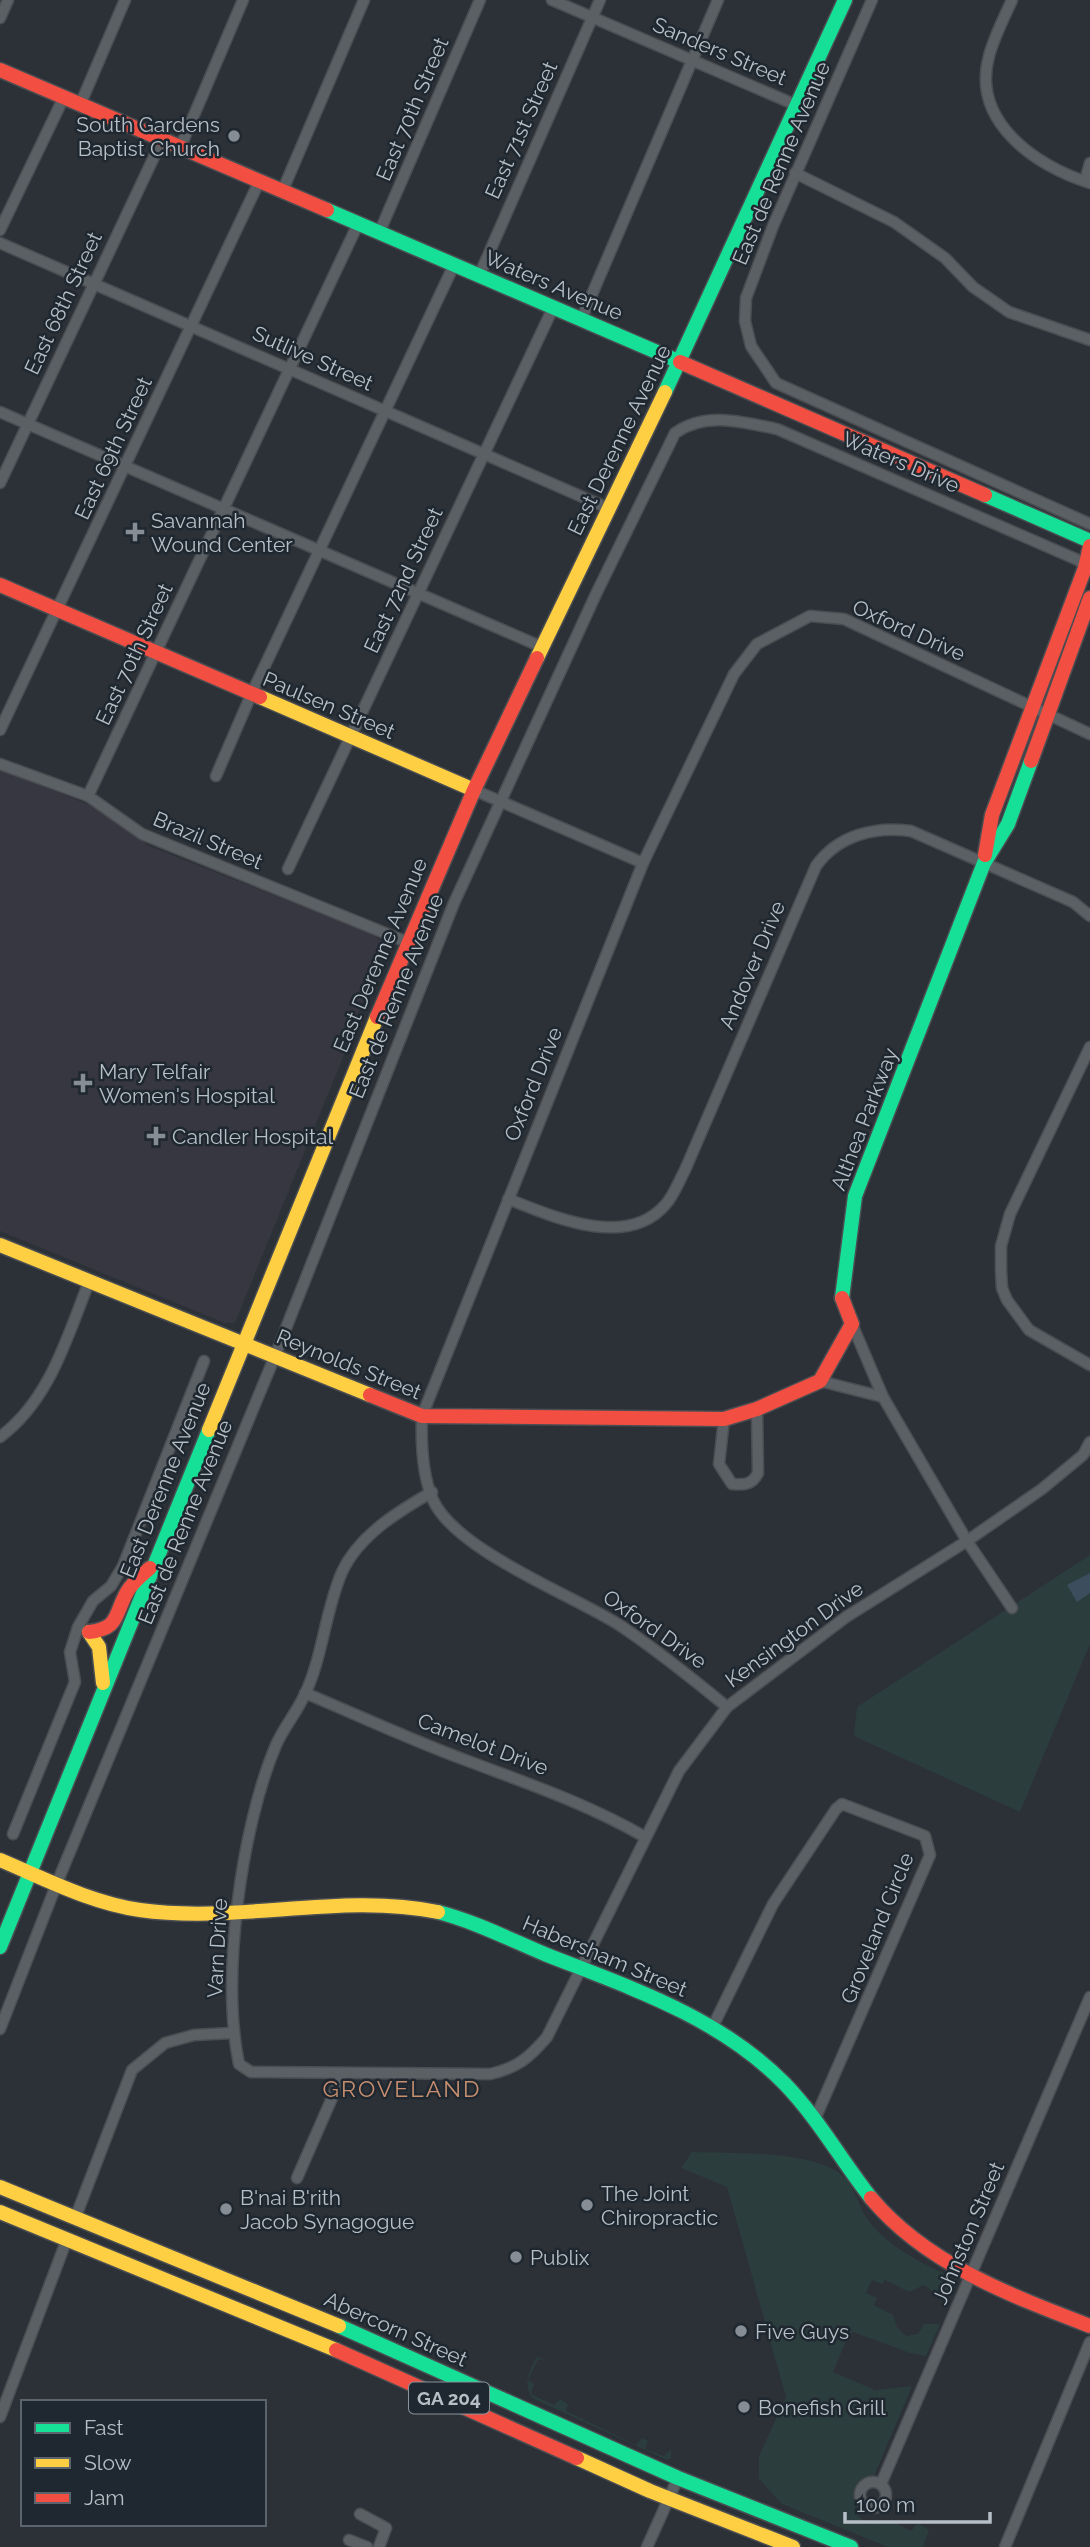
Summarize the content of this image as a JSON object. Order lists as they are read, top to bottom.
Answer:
{
  "streets": {
    "main road": [
      "Waters Avenue",
      "East Derenne Avenue",
      "Paulsen Street",
      "Althea Parkway",
      "Reynolds Street",
      "Habersham Street",
      "Abercorn Street",
      "GA 204"
    ],
    "street": [
      "Sanders Street",
      "East 70th Street",
      "East 71st Street",
      "East de Renne Avenue",
      "East 68th Street",
      "Sutlive Street",
      "East 69th Street",
      "Waters Drive",
      "East 72nd Street",
      "Oxford Drive",
      "Brazil Street",
      "Andover Drive",
      "Kensington Drive",
      "Camelot Drive",
      "Groveland Circle",
      "Varn Drive",
      "Johnston Street"
    ]
  },
  "crossings": [
    ["Sanders Street", "East 71st Street"],
    ["Sanders Street", "East Derenne Avenue"],
    ["East 70th Street", "Waters Avenue"],
    ["East 70th Street", "Sutlive Street"],
    ["East 70th Street", "Paulsen Street"],
    ["East 70th Street", "Brazil Street"],
    ["East 71st Street", "Waters Avenue"],
    ["East de Renne Avenue", "Waters Drive"],
    ["East de Renne Avenue", "Paulsen Street"],
    ["East de Renne Avenue", "Reynolds Street"],
    ["East de Renne Avenue", "Habersham Street"],
    ["Waters Avenue", "East 68th Street"],
    ["Waters Avenue", "East Derenne Avenue"],
    ["Waters Avenue", "East 69th Street"],
    ["Waters Avenue", "East 72nd Street"],
    ["Waters Avenue", "Althea Parkway"],
    ["East 68th Street", "Sutlive Street"],
    ["Sutlive Street", "East Derenne Avenue"],
    ["Sutlive Street", "East 69th Street"],
    ["Sutlive Street", "East 72nd Street"],
    ["East Derenne Avenue", "Paulsen Street"],
    ["East Derenne Avenue", "Brazil Street"],
    ["East Derenne Avenue", "Reynolds Street"],
    ["East Derenne Avenue", "Habersham Street"],
    ["East 69th Street", "Paulsen Street"],
    ["Waters Drive", "Althea Parkway"],
    ["East 72nd Street", "Paulsen Street"],
    ["Oxford Drive", "Paulsen Street"],
    ["Oxford Drive", "Andover Drive"],
    ["Oxford Drive", "Althea Parkway"],
    ["Oxford Drive", "Reynolds Street"],
    ["Oxford Drive", "Kensington Drive"],
    ["Oxford Drive", "Varn Drive"],
    ["Andover Drive", "Althea Parkway"],
    ["Althea Parkway", "Kensington Drive"],
    ["Kensington Drive", "Camelot Drive"],
    ["Kensington Drive", "Varn Drive"],
    ["Kensington Drive", "Habersham Street"],
    ["Camelot Drive", "Varn Drive"],
    ["Groveland Circle", "Habersham Street"],
    ["Varn Drive", "Habersham Street"],
    ["Habersham Street", "Johnston Street"]
  ],
  "districts": ["GROVELAND"],
  "places": {
    "other": [
      "South Gardens Baptist Church",
      "The Joint Chiropractic",
      "B'nai B'rith Jacob Synagogue",
      "Publix",
      "Five Guys",
      "Bonefish Grill"
    ],
    "health": ["Savannah Wound Center", "Mary Telfair Women's Hospital", "Candler Hospital"]
  },
  "legend": ["Fast", "Slow", "Jam"],
  "scale_bar": "100 m"
}
